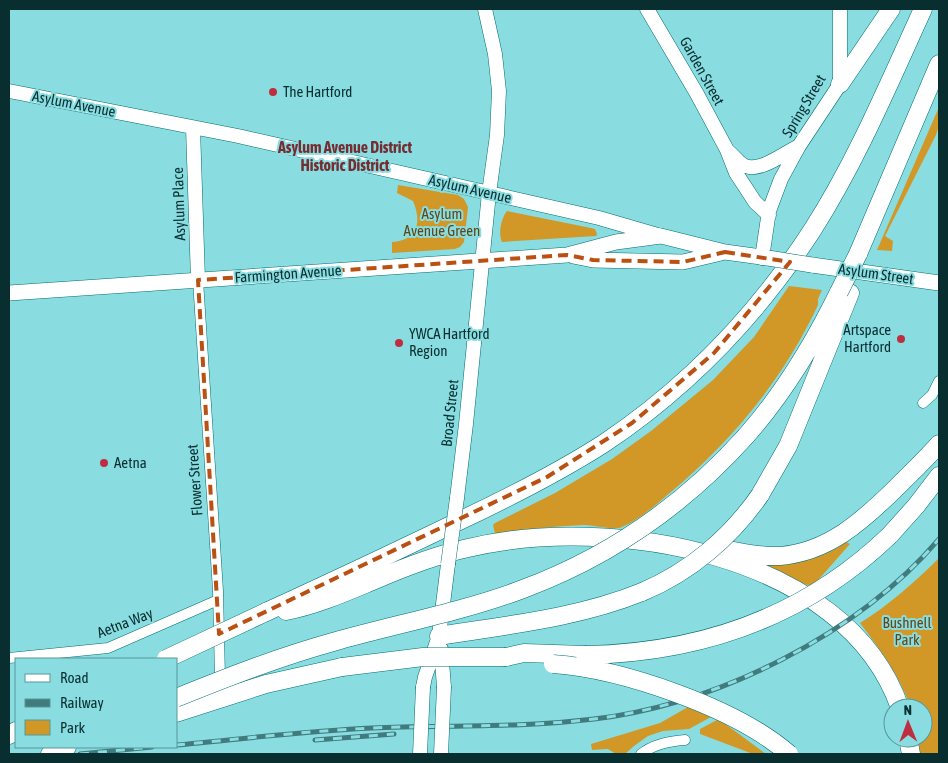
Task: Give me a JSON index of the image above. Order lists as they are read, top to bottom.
{
  "streets": {
    "main road": [
      "Garden Street",
      "Asylum Avenue",
      "Spring Street",
      "Asylum Place",
      "Farmington Avenue",
      "Asylum Street",
      "Broad Street"
    ],
    "street": ["Flower Street", "Aetna Way"]
  },
  "crossings": [
    ["Garden Street", "Spring Street"],
    ["Asylum Avenue", "Asylum Place"],
    ["Asylum Avenue", "Farmington Avenue"],
    ["Asylum Avenue", "Asylum Street"],
    ["Asylum Avenue", "Broad Street"],
    ["Asylum Place", "Farmington Avenue"],
    ["Asylum Place", "Flower Street"],
    ["Farmington Avenue", "Broad Street"],
    ["Farmington Avenue", "Flower Street"],
    ["Flower Street", "Aetna Way"]
  ],
  "districts": ["Asylum Avenue District Historic District"],
  "parks": ["Asylum Avenue Green", "Bushnell Park"],
  "places": [
    "The Hartford",
    "Artspace Hartford",
    "YWCA Hartford Region",
    "Aetna"
  ],
  "legend": ["Road", "Railway", "Park"],
  "north": "top"
}
